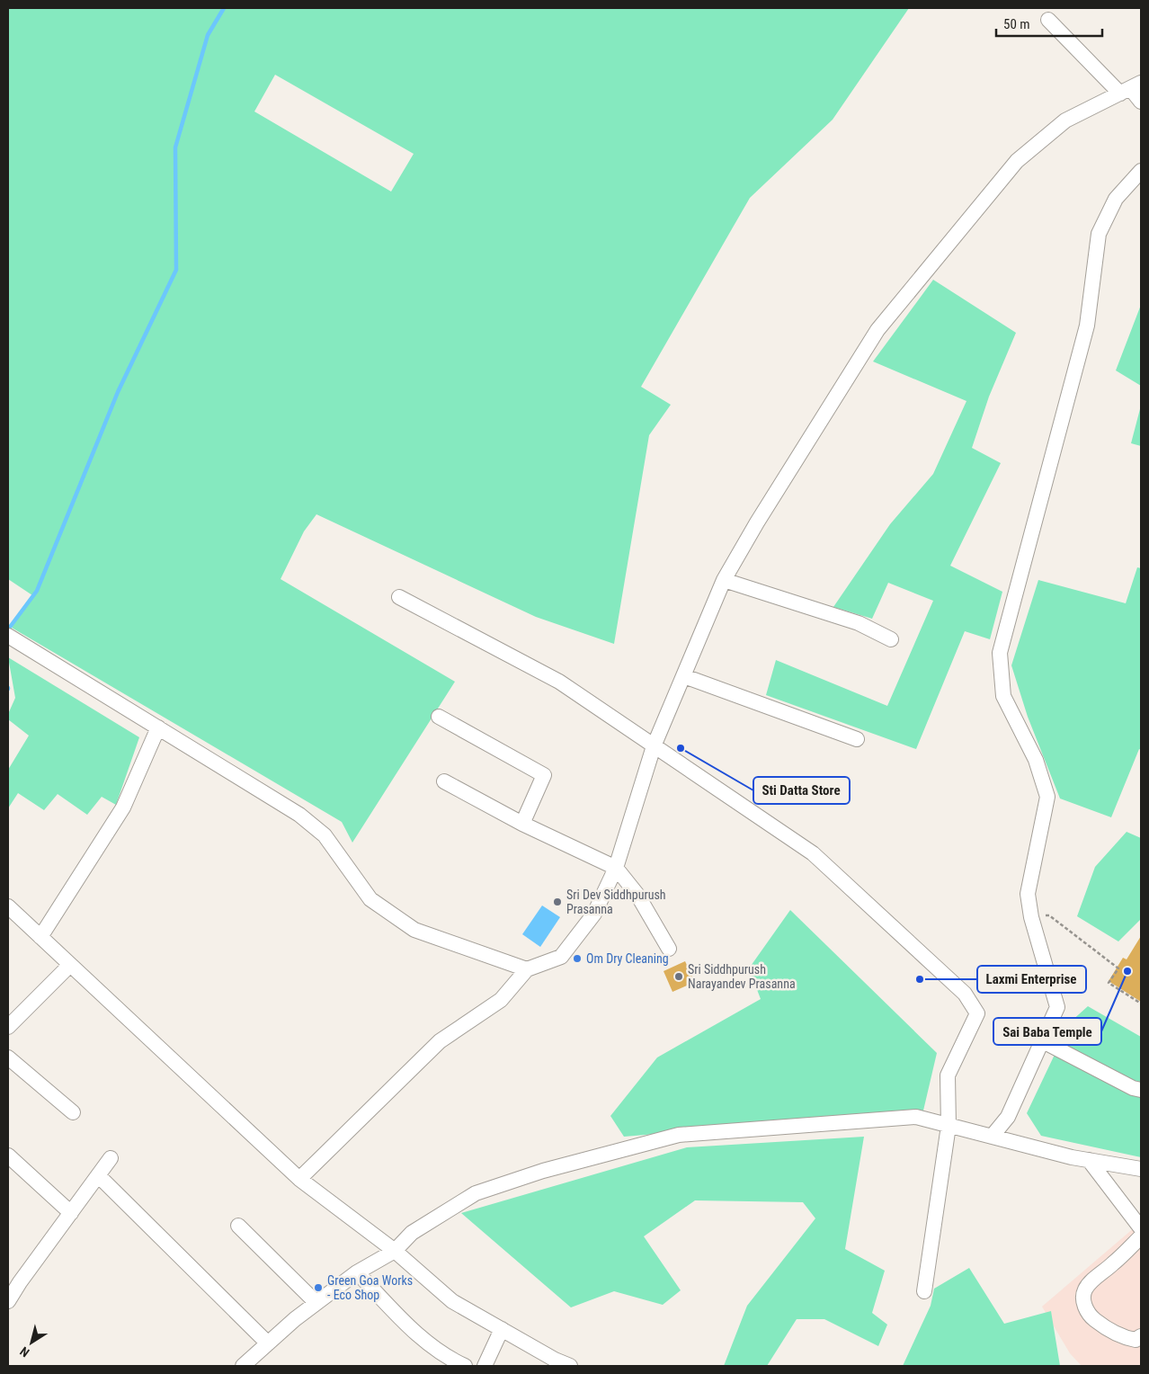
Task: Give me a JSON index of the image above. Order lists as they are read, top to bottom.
{
  "places": [
    "Sti Datta Store",
    "Sri Dev Siddhpurush Prasanna",
    "Om Dry Cleaning",
    "Sai Baba Temple",
    "Sri Siddhpurush Narayandev Prasanna",
    "Laxmi Enterprise",
    "Green Goa Works - Eco Shop"
  ],
  "scale_bar": "50 m",
  "north": "bottom left"
}
